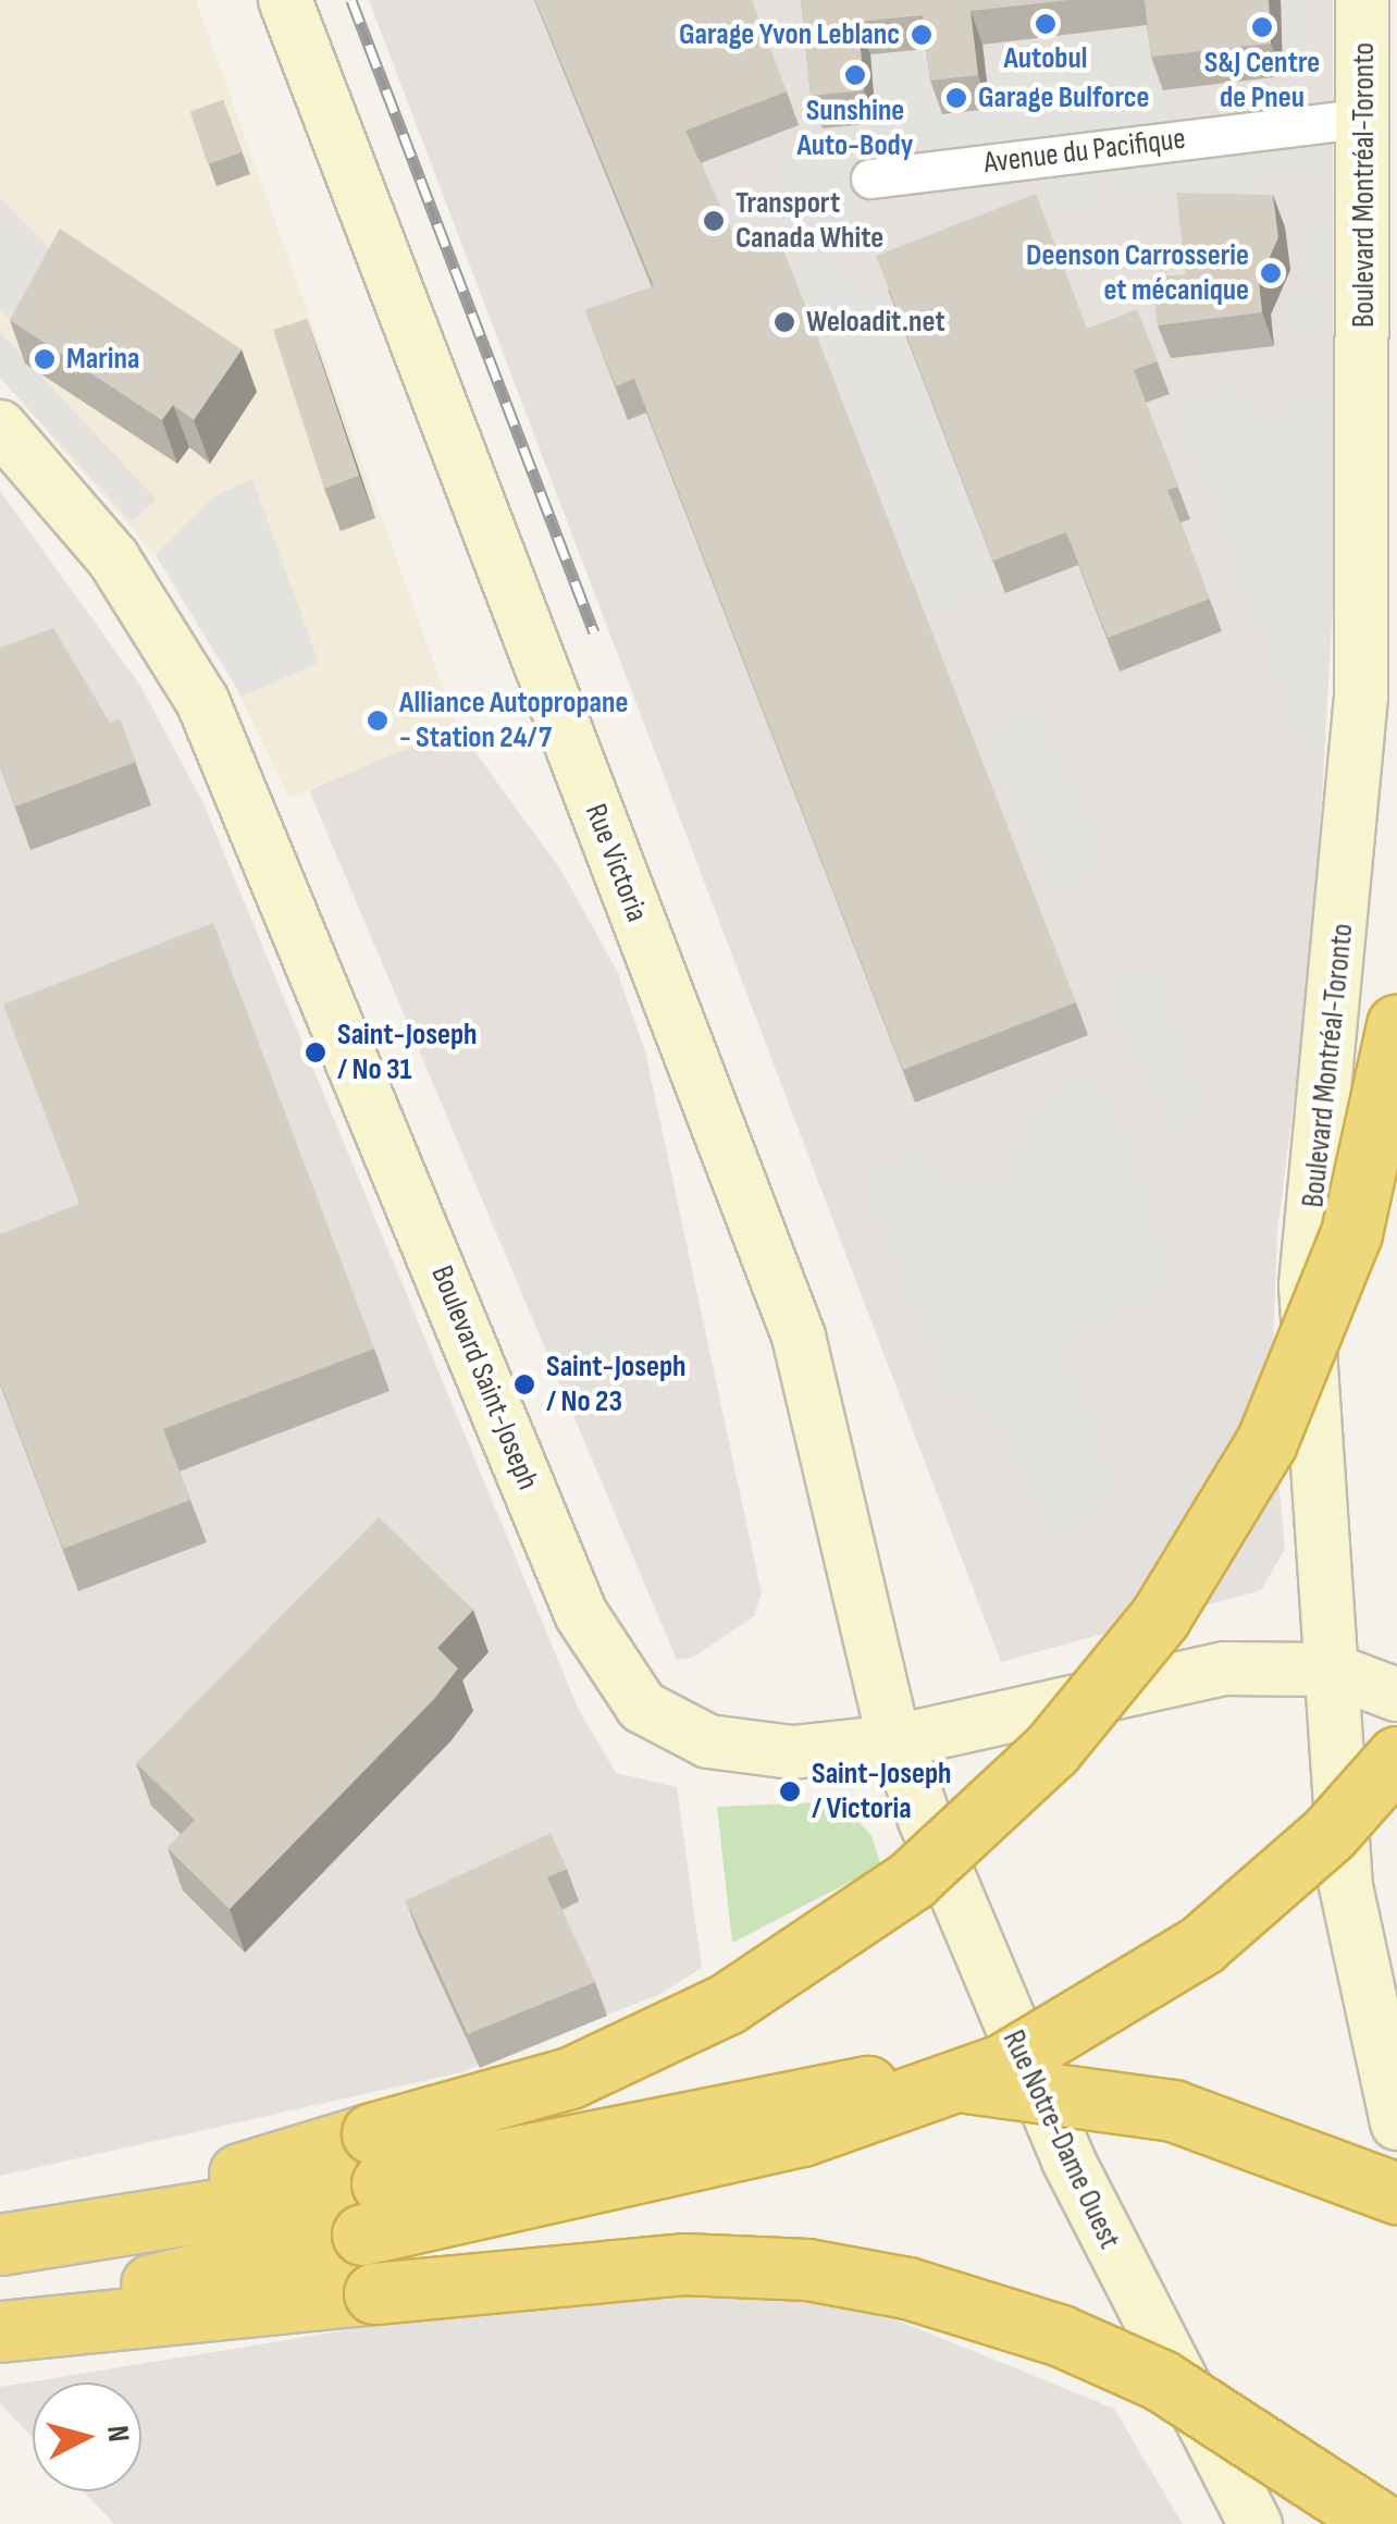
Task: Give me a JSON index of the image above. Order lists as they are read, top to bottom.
{
  "streets": {
    "main road": [
      "Boulevard Montréal-Toronto",
      "Rue Victoria",
      "Boulevard Saint-Joseph",
      "Rue Notre-Dame Ouest"
    ],
    "street": ["Avenue du Pacifique"]
  },
  "crossings": [
    ["Avenue du Pacifique", "Boulevard Montréal-Toronto"],
    ["Boulevard Montréal-Toronto", "Boulevard Saint-Joseph"],
    ["Rue Victoria", "Boulevard Saint-Joseph"],
    ["Rue Victoria", "Rue Notre-Dame Ouest"],
    ["Boulevard Saint-Joseph", "Rue Notre-Dame Ouest"]
  ],
  "places": [
    "Autobul",
    "S&J Centre de Pneu",
    "Garage Yvon Leblanc",
    "Sunshine Auto-Body",
    "Garage Bulforce",
    "Transport Canada White",
    "Deenson Carrosserie et mécanique",
    "Weloadit.net",
    "Marina",
    "Alliance Autopropane - Station 24/7",
    "Saint-Joseph / No 31",
    "Saint-Joseph / No 23",
    "Saint-Joseph / Victoria"
  ],
  "north": "right"
}
